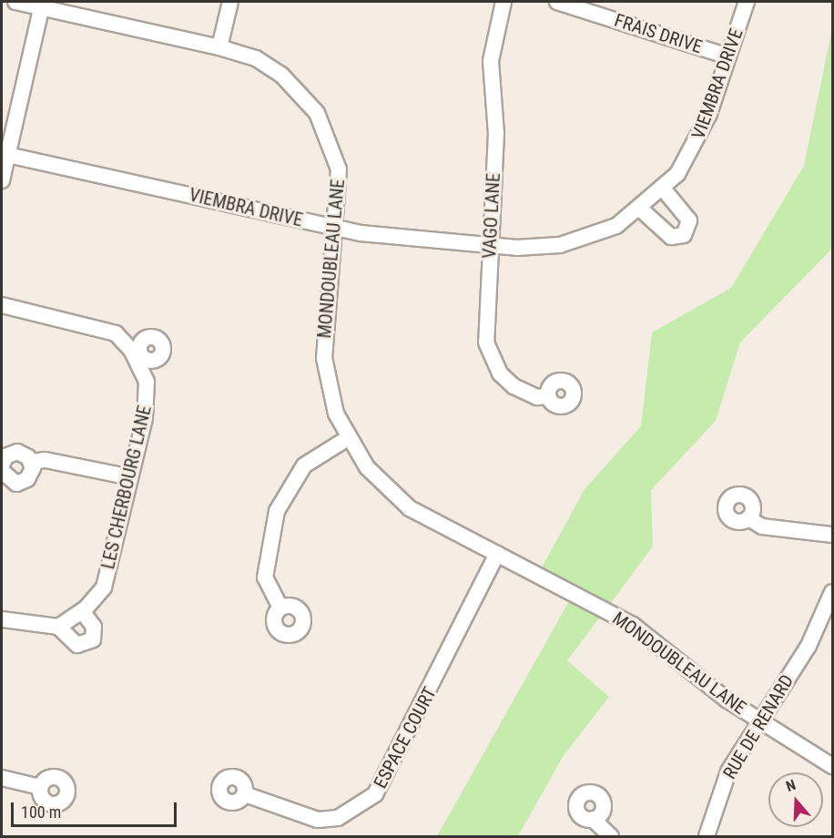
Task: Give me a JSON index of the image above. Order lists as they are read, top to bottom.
{
  "streets": {
    "street": [
      "FRAIS DRIVE",
      "VIEMBRA DRIVE",
      "VAGO LANE",
      "MONDOUBLEAU LANE",
      "LES CHERBOURG LANE",
      "RUE DE RENARD",
      "ESPACE COURT"
    ]
  },
  "crossings": [
    ["FRAIS DRIVE", "VIEMBRA DRIVE"],
    ["VIEMBRA DRIVE", "VAGO LANE"],
    ["VIEMBRA DRIVE", "MONDOUBLEAU LANE"],
    ["MONDOUBLEAU LANE", "RUE DE RENARD"],
    ["MONDOUBLEAU LANE", "ESPACE COURT"]
  ],
  "scale_bar": "100 m",
  "north": "top"
}
